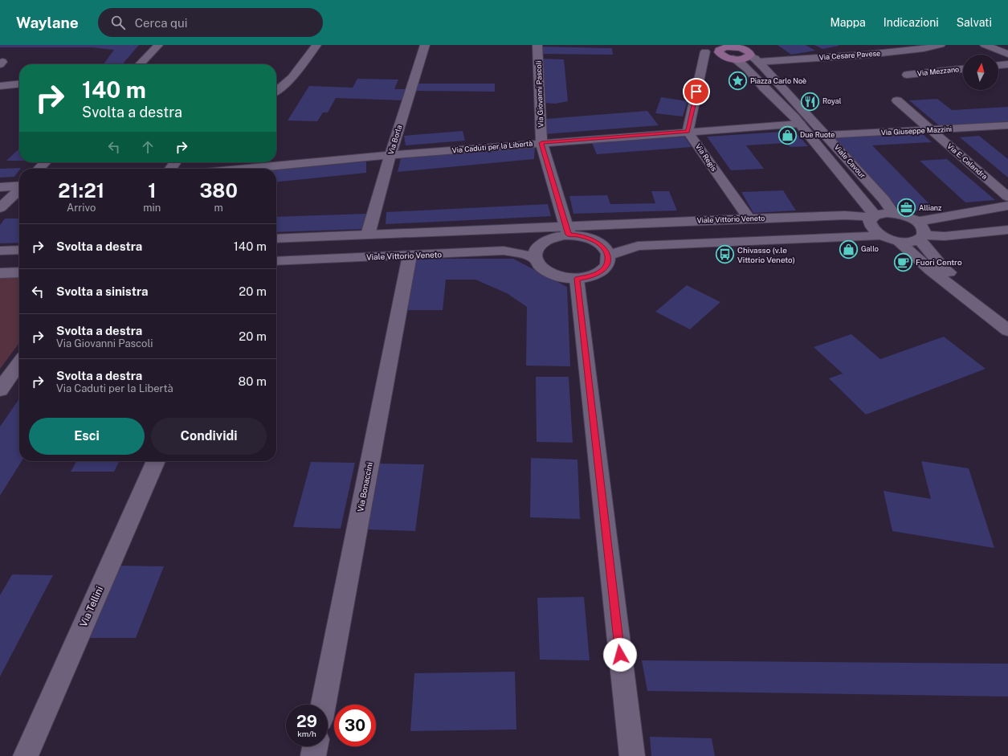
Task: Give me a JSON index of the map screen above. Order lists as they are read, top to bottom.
{
  "streets": {
    "street": [
      "Via Cesare Pavese",
      "Via Mezzano",
      "Via Giovanni Pascoli",
      "Via Giuseppe Mazzini",
      "Via Borla",
      "Via Caduti per la Libertà",
      "Via Regis",
      "Viale Cavour",
      "Via E. Calandra",
      "Viale Vittorio Veneto",
      "Via Bonaccini",
      "Via Tellini"
    ]
  },
  "crossings": [
    ["Via Cesare Pavese", "Viale Cavour"],
    ["Via Giovanni Pascoli", "Via Caduti per la Libertà"],
    ["Via Giovanni Pascoli", "Viale Vittorio Veneto"],
    ["Via Giuseppe Mazzini", "Viale Cavour"],
    ["Via Giuseppe Mazzini", "Via E. Calandra"],
    ["Via Borla", "Via Caduti per la Libertà"],
    ["Via Caduti per la Libertà", "Via Regis"],
    ["Via Caduti per la Libertà", "Viale Cavour"],
    ["Via Regis", "Viale Vittorio Veneto"],
    ["Viale Cavour", "Viale Vittorio Veneto"],
    ["Viale Vittorio Veneto", "Via Bonaccini"]
  ],
  "places": {
    "place": ["Piazza Carlo Noè"],
    "restaurant": ["Royal"],
    "shop": ["Due Ruote", "Gallo"],
    "office": ["Allianz"],
    "bus stop": ["Chivasso (v.le Vittorio Veneto)"],
    "cafe": ["Fuori Centro"]
  },
  "north": "top",
  "page": {
    "header": "Waylane",
    "search": "Cerca qui",
    "nav": ["Mappa", "Indicazioni", "Salvati"],
    "turn": ["140 m", "Svolta a destra"],
    "eta": [
      "21:21",
      "Arrivo",
      "1",
      "min",
      "380",
      "m"
    ],
    "list": [
      {
        "name": "Svolta a destra",
        "value": "140 m"
      },
      {
        "name": "Svolta a sinistra",
        "value": "20 m"
      },
      {
        "name": "Svolta a destra",
        "note": "Via Giovanni Pascoli",
        "value": "20 m"
      },
      {
        "name": "Svolta a destra",
        "note": "Via Caduti per la Libertà",
        "value": "80 m"
      }
    ],
    "buttons": ["Esci", "Condividi"],
    "speed": "29 km/h",
    "limit": "30"
  }
}
